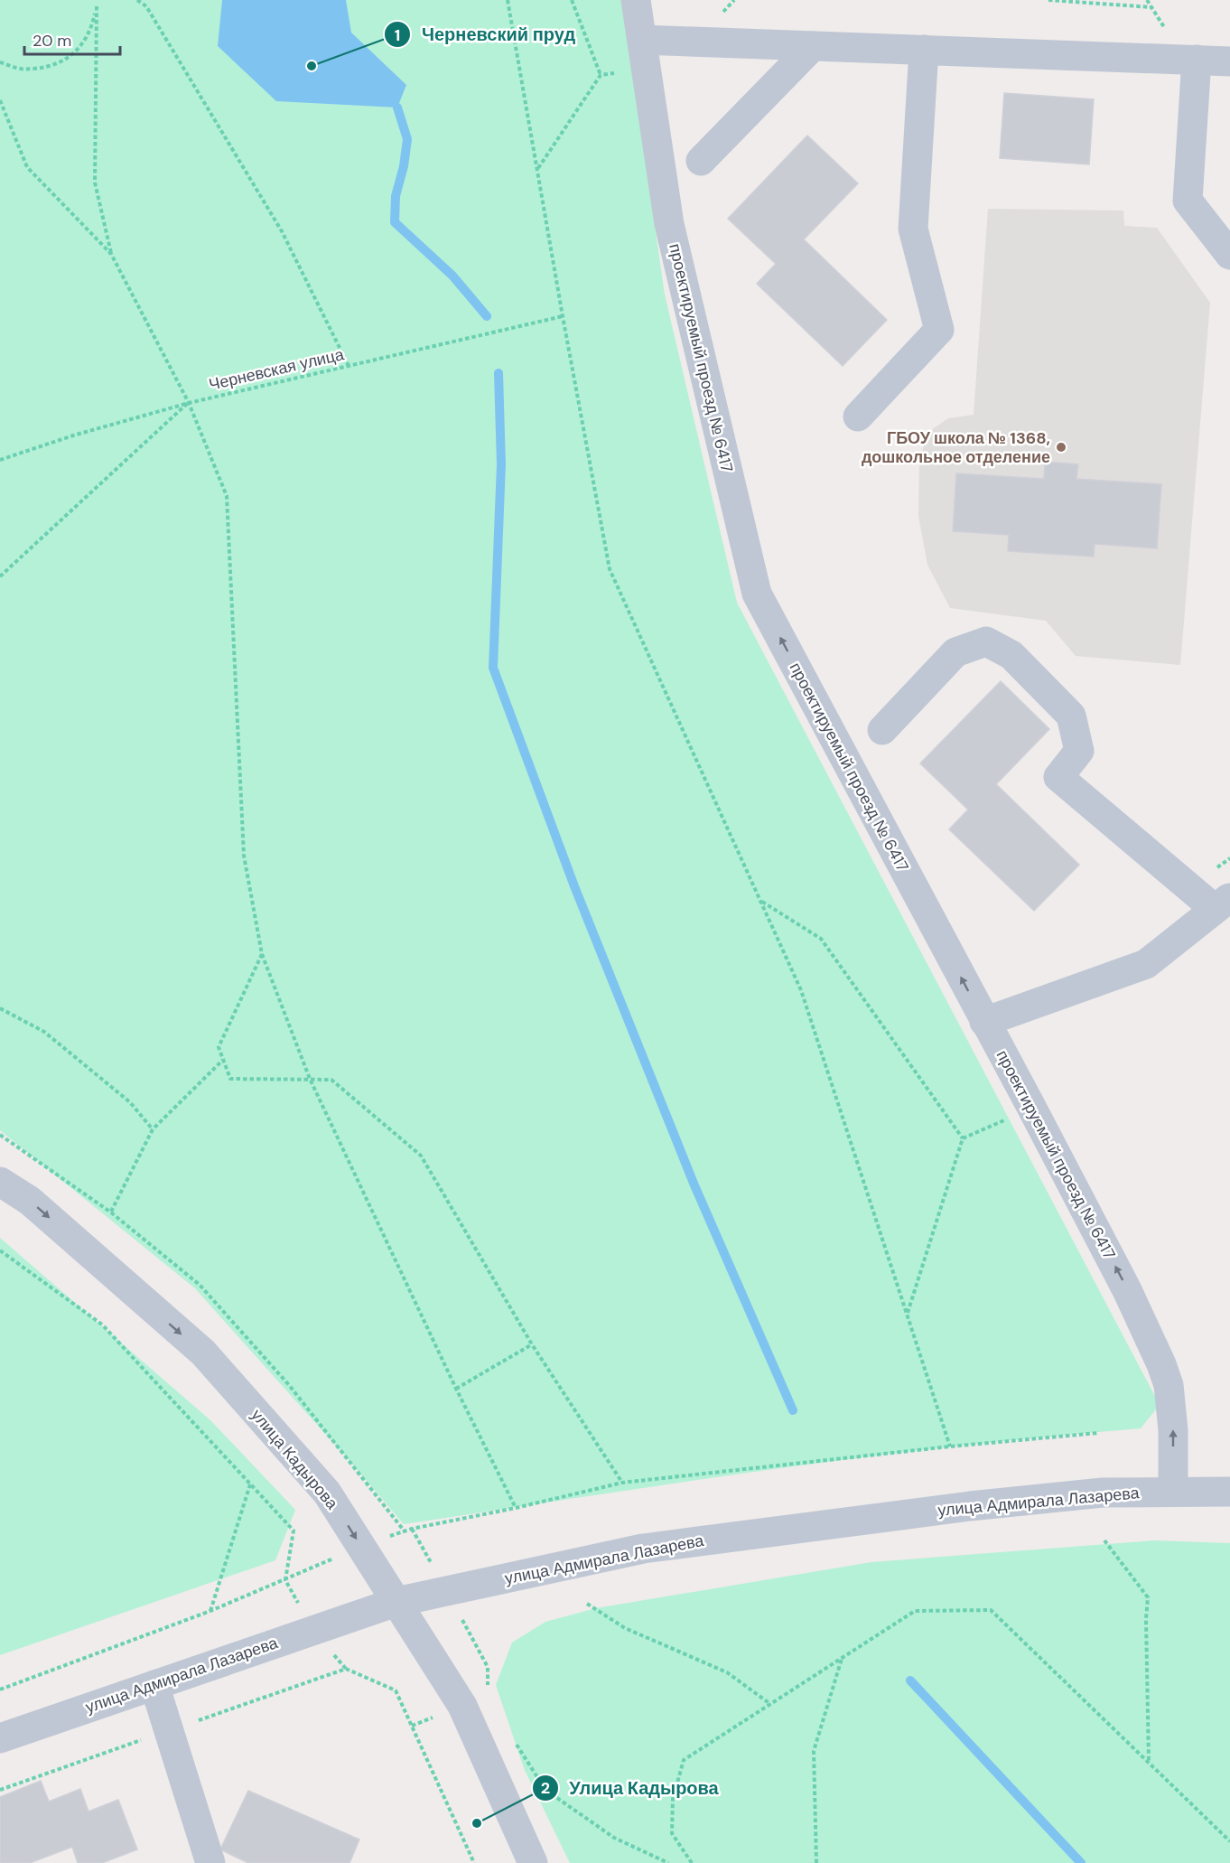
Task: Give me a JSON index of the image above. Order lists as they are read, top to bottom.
{
  "streets": {
    "street": ["проектируемый проезд № 6417", "улица Кадырова", "улица Адмирала Лазарева"],
    "path": ["Черневская улица"]
  },
  "crossings": [
    ["проектируемый проезд № 6417", "улица Адмирала Лазарева"],
    ["улица Кадырова", "улица Адмирала Лазарева"]
  ],
  "one_way": ["проектируемый проезд № 6417", "улица Кадырова"],
  "places": ["Черневский пруд", "ГБОУ школа № 1368, дошкольное отделение", "Улица Кадырова"],
  "scale_bar": "20 m"
}
